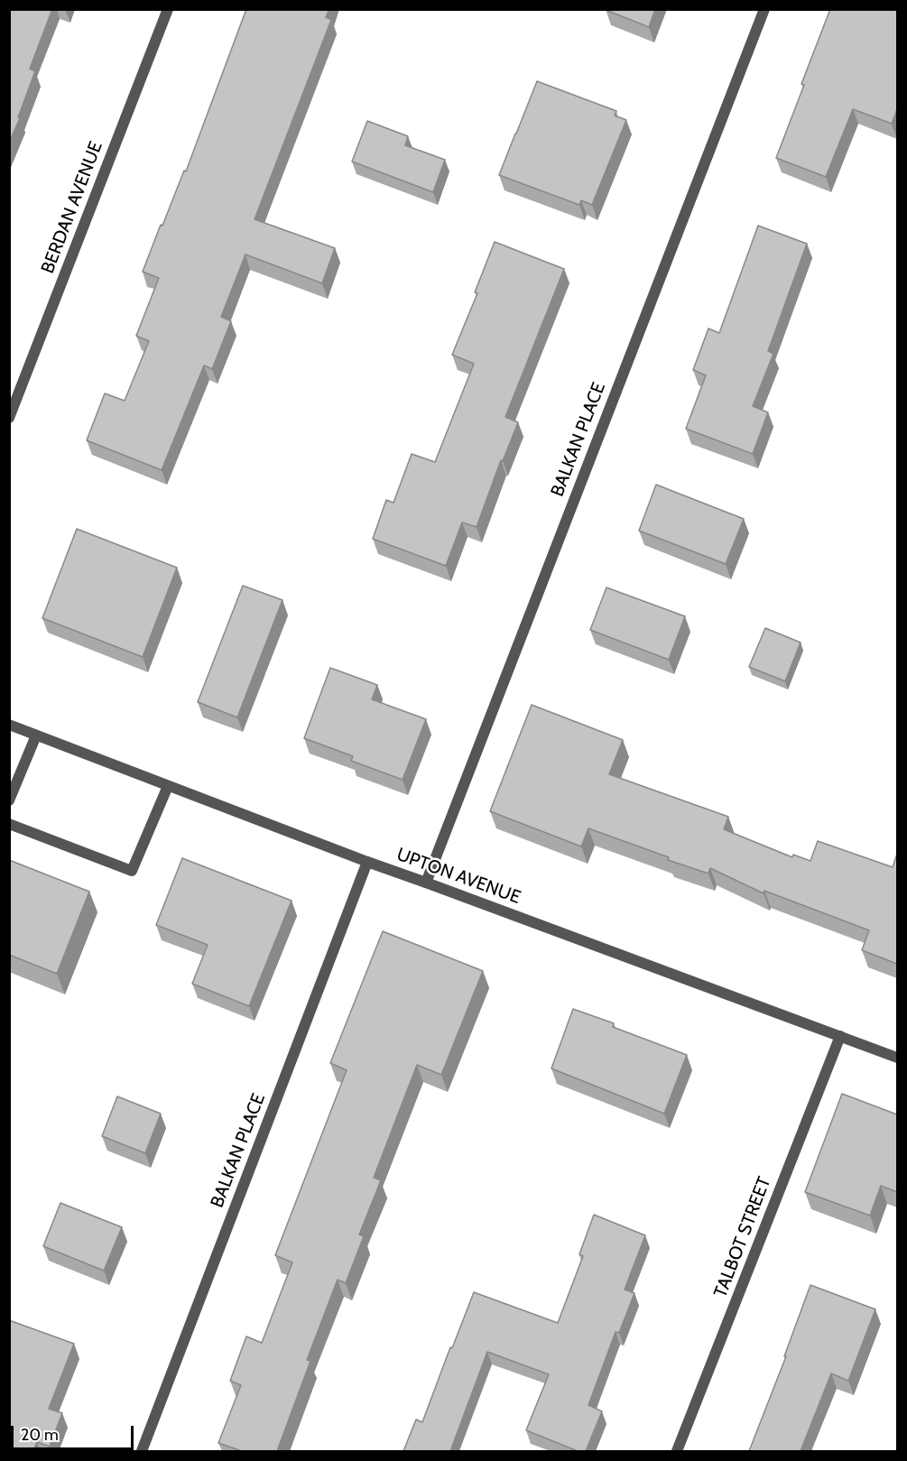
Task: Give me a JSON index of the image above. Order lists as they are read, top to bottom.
{
  "streets": {
    "street": [
      "BERDAN AVENUE",
      "BALKAN PLACE",
      "UPTON AVENUE",
      "TALBOT STREET"
    ]
  },
  "crossings": [
    ["BALKAN PLACE", "UPTON AVENUE"],
    ["UPTON AVENUE", "TALBOT STREET"]
  ],
  "scale_bar": "20 m"
}
